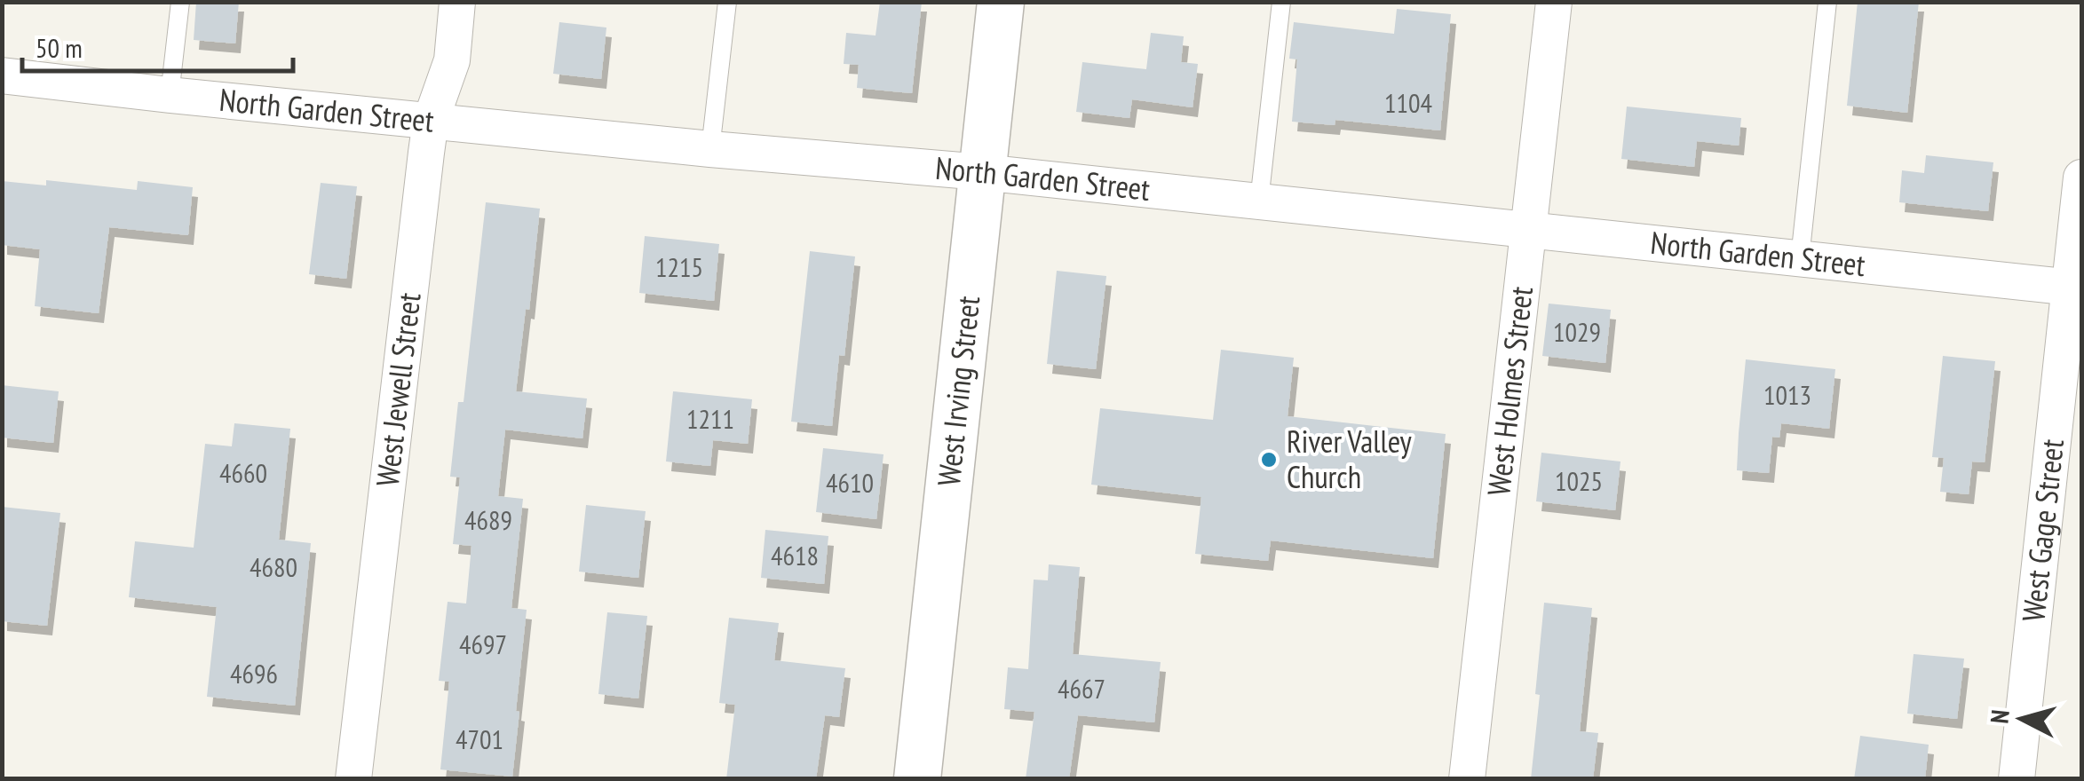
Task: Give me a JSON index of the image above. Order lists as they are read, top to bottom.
{
  "streets": {
    "street": [
      "North Garden Street",
      "West Jewell Street",
      "West Irving Street",
      "West Holmes Street",
      "West Gage Street"
    ]
  },
  "crossings": [
    ["North Garden Street", "West Jewell Street"],
    ["North Garden Street", "West Irving Street"],
    ["North Garden Street", "West Holmes Street"],
    ["North Garden Street", "West Gage Street"]
  ],
  "places": ["River Valley Church"],
  "house_numbers": [
    "1104",
    "1215",
    "1029",
    "1013",
    "1211",
    "4660",
    "1025",
    "4610",
    "4689",
    "4618",
    "4680",
    "4697",
    "4696",
    "4667",
    "4701"
  ],
  "scale_bar": "50 m",
  "north": "left"
}
